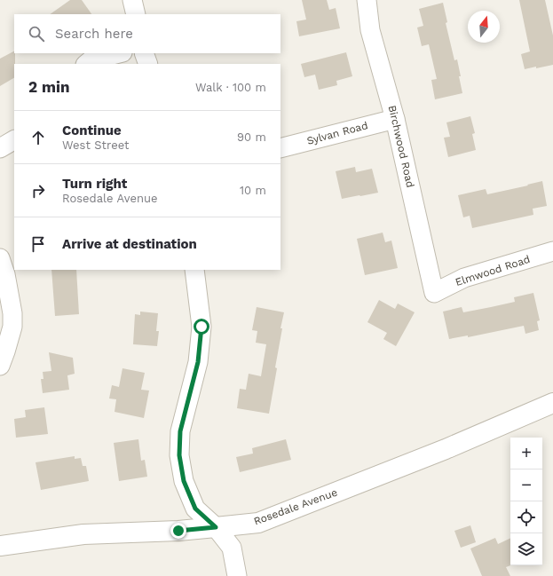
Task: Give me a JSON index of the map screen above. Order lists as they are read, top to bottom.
{
  "streets": {
    "street": [
      "Sylvan Road",
      "Birchwood Road",
      "Elmwood Road",
      "Rosedale Avenue"
    ]
  },
  "crossings": [
    ["Sylvan Road", "Birchwood Road"],
    ["Birchwood Road", "Elmwood Road"]
  ],
  "north": "top",
  "page": {
    "search": "Search here",
    "heading": ["2 min", "Walk · 100 m"],
    "list": [
      ["Continue", "West Street", "90 m"],
      ["Turn right", "Rosedale Avenue", "10 m"],
      "Arrive at destination"
    ],
    "map_buttons": ["+", "−"]
  }
}
